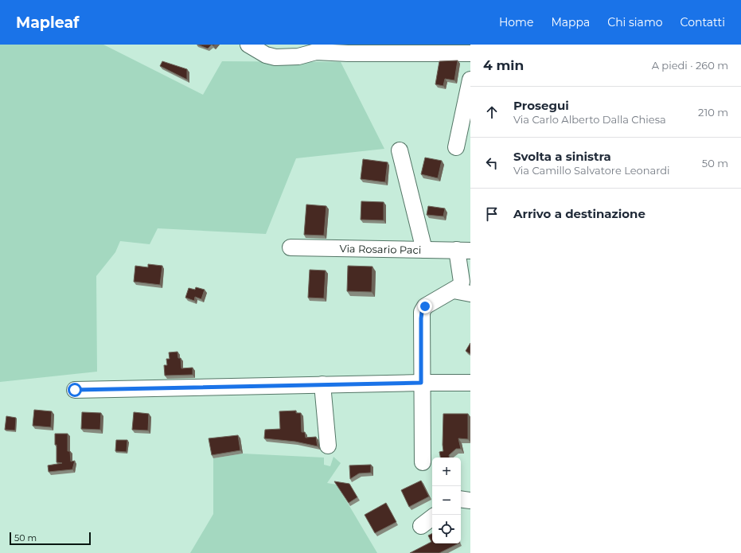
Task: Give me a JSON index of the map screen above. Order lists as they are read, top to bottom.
{
  "streets": {
    "street": ["Via Rosario Paci"]
  },
  "scale_bar": "50 m",
  "page": {
    "header": "Mapleaf",
    "nav": [
      "Home",
      "Mappa",
      "Chi siamo",
      "Contatti"
    ],
    "heading": ["4 min", "A piedi · 260 m"],
    "list": [
      ["Prosegui", "Via Carlo Alberto Dalla Chiesa", "210 m"],
      ["Svolta a sinistra", "Via Camillo Salvatore Leonardi", "50 m"],
      "Arrivo a destinazione"
    ],
    "map_buttons": ["+", "−"],
    "scale": "50 m"
  }
}
